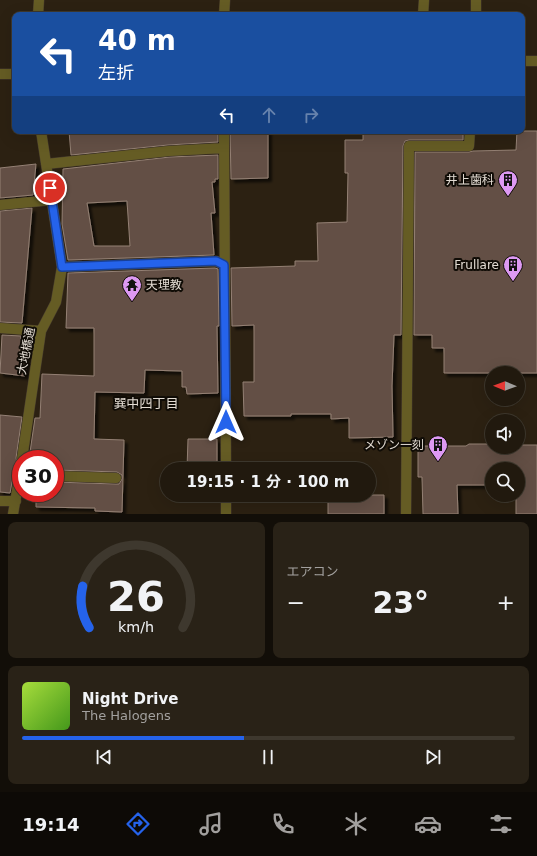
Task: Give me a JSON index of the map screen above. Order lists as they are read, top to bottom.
{
  "streets": {
    "street": ["大地橋通"]
  },
  "districts": ["巽中四丁目"],
  "places": {
    "building": ["井上歯科", "Frullare", "メゾン一刻"],
    "temple": ["天理教"]
  },
  "north": "left",
  "page": {
    "turn": ["40 m", "左折"],
    "limit": "30",
    "trip": "19:15 · 1 分 · 100 m",
    "tile": "エアコン",
    "heat": ["−", "23°", "+"],
    "song": ["Night Drive", "The Halogens"],
    "tabs": "19:14",
    "gauge": ["26", "km/h"]
  }
}
